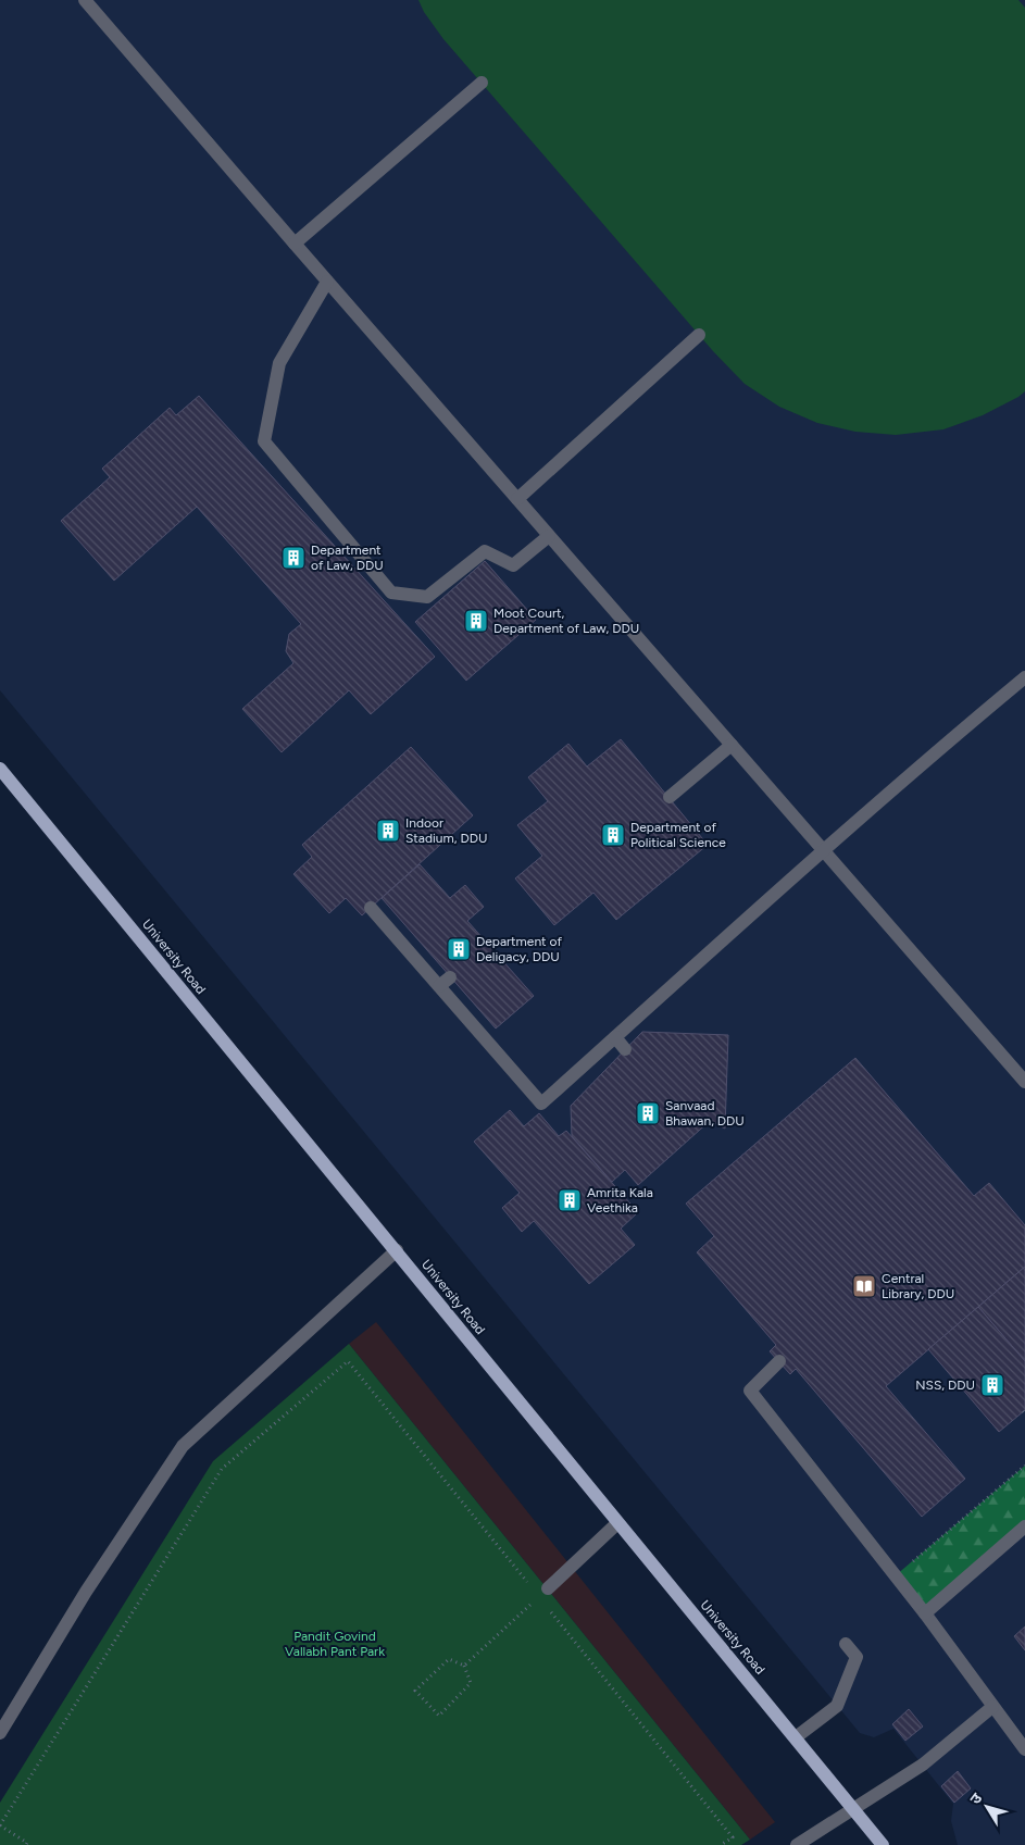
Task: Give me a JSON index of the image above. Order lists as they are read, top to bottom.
{
  "streets": {
    "main road": ["University Road"]
  },
  "parks": ["Pandit Govind Vallabh Pant Park"],
  "places": {
    "building": [
      "Department of Law, DDU",
      "Moot Court, Department of Law, DDU",
      "Indoor Stadium, DDU",
      "Department of Political Science",
      "Department of Deligacy, DDU",
      "Sanvaad Bhawan, DDU",
      "Amrita Kala Veethika",
      "NSS, DDU"
    ],
    "library": ["Central Library, DDU"]
  },
  "north": "top left"
}
